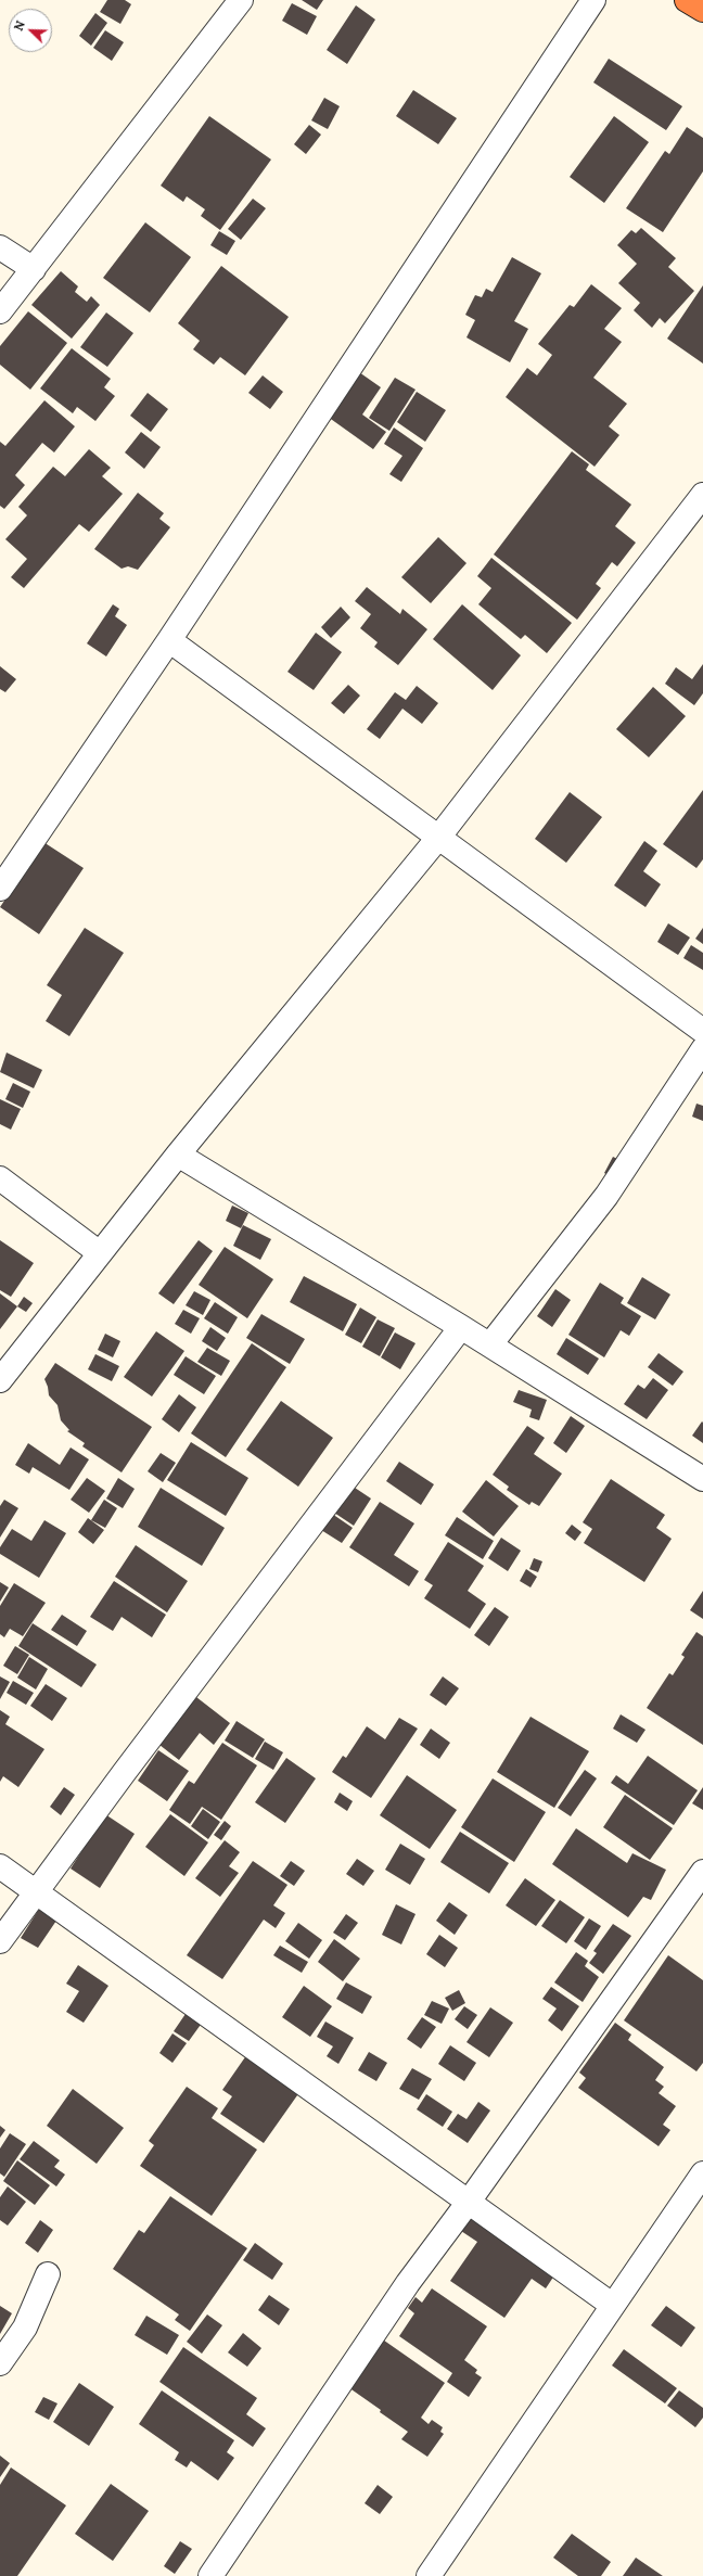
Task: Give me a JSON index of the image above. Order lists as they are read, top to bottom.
{
  "north": "top left"
}
